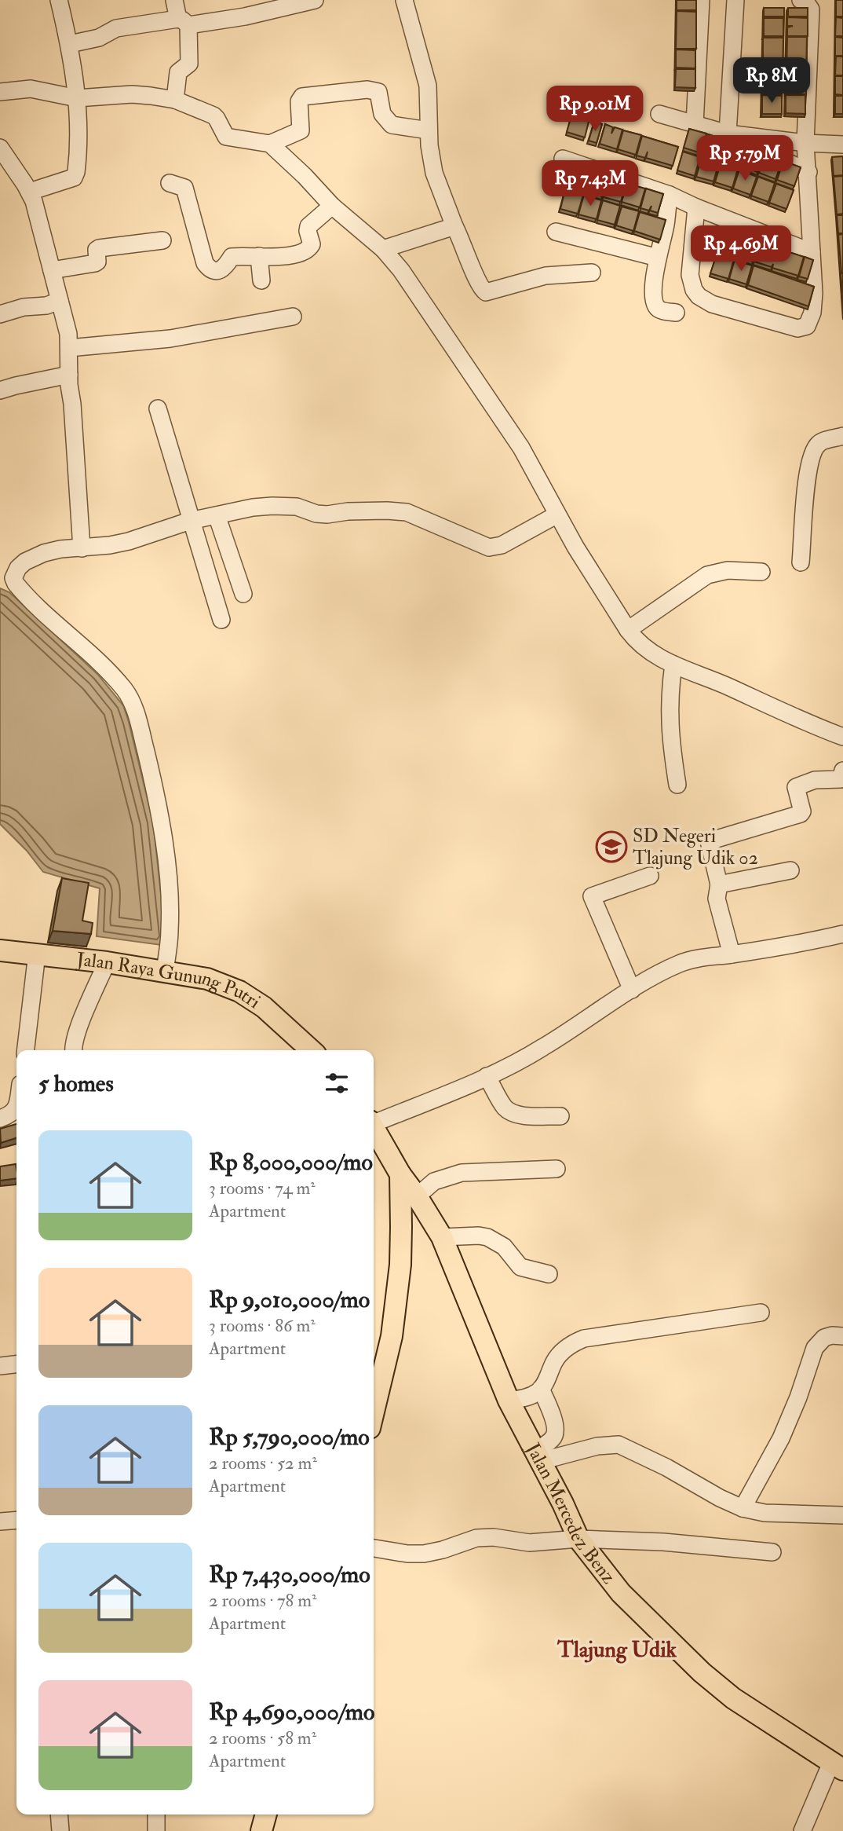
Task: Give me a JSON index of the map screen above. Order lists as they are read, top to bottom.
{
  "streets": {
    "main road": ["Jalan Raya Gunung Putri", "Jalan Mercedez Benz"]
  },
  "districts": ["Tlajung Udik"],
  "places": {
    "school or university": ["SD Negeri Tlajung Udik 02"]
  },
  "page": {
    "price": [
      "Rp 8M",
      "Rp 9.01M",
      "Rp 5.79M",
      "Rp 7.43M",
      "Rp 4.69M"
    ],
    "heading": "5 homes",
    "list": [
      {
        "name": "Rp 8,000,000/mo",
        "note": "3 rooms · 74 m² · Apartment"
      },
      {
        "name": "Rp 9,010,000/mo",
        "note": "3 rooms · 86 m² · Apartment"
      },
      {
        "name": "Rp 5,790,000/mo",
        "note": "2 rooms · 52 m² · Apartment"
      },
      {
        "name": "Rp 7,430,000/mo",
        "note": "2 rooms · 78 m² · Apartment"
      },
      {
        "name": "Rp 4,690,000/mo",
        "note": "2 rooms · 58 m² · Apartment"
      }
    ]
  }
}
